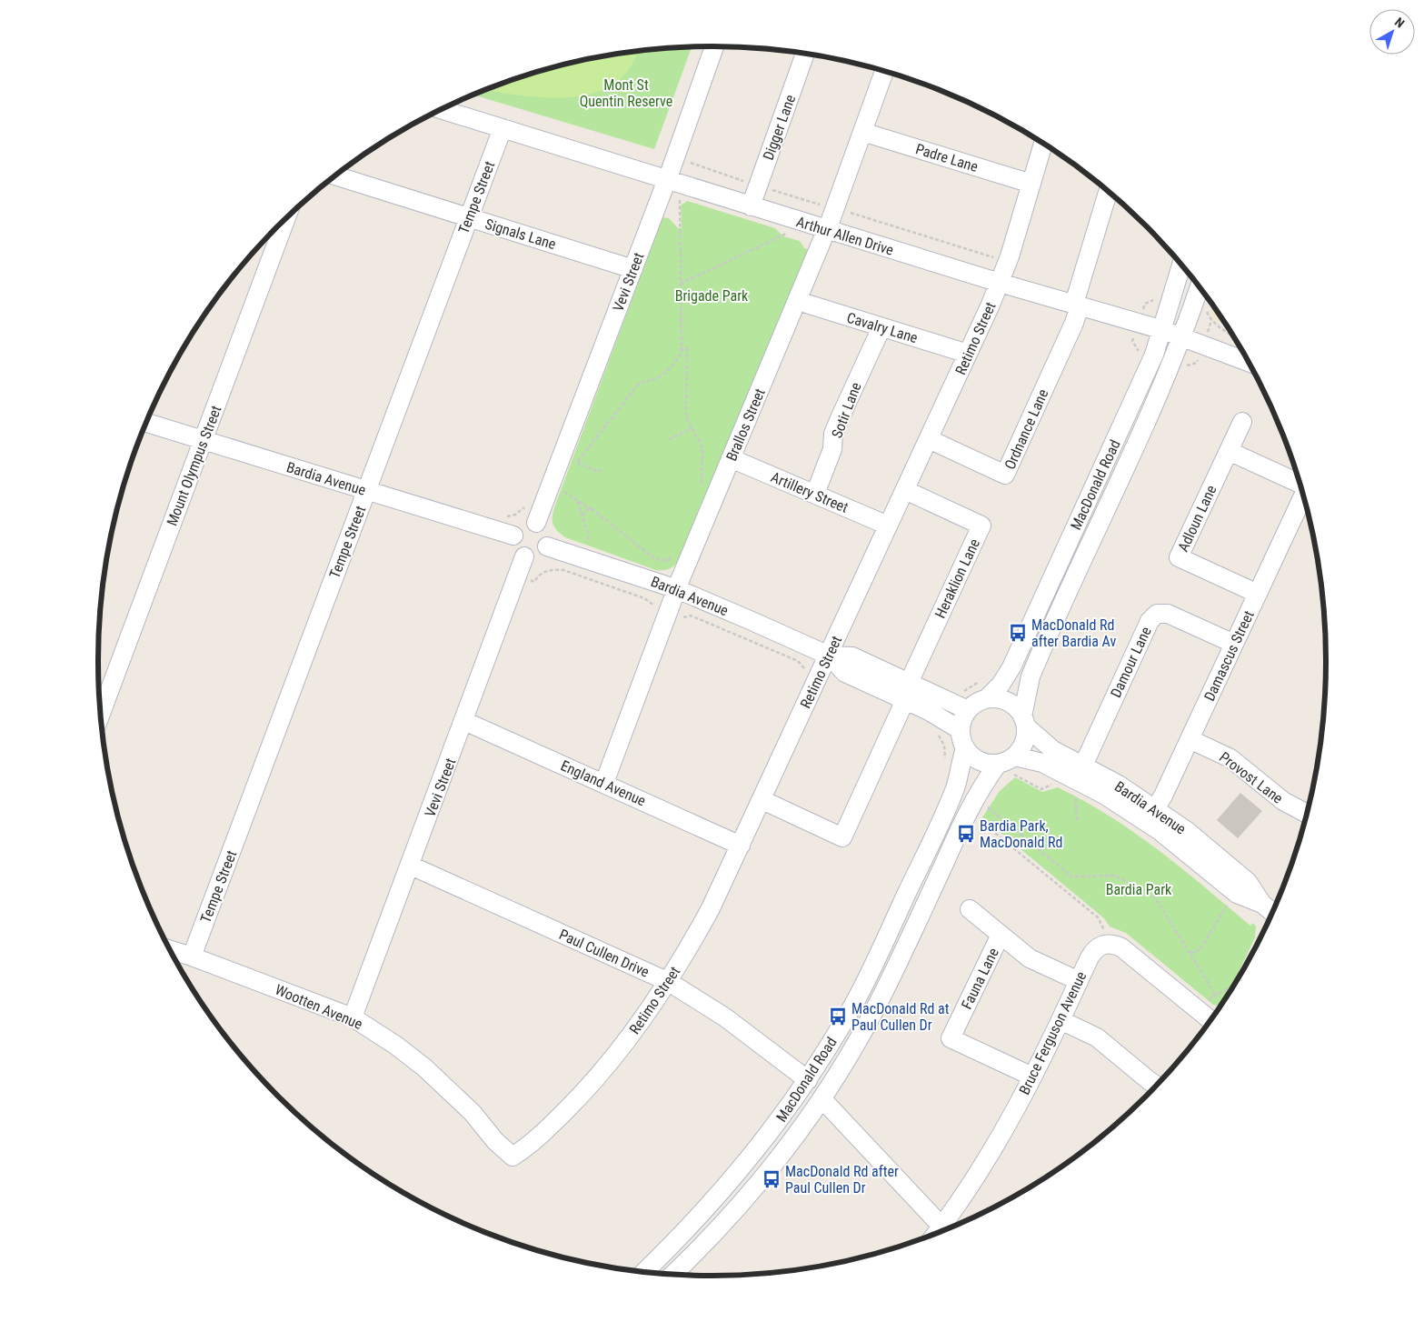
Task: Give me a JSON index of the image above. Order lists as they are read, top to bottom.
{
  "streets": {
    "street": [
      "Digger Lane",
      "Padre Lane",
      "Tempe Street",
      "Signals Lane",
      "Arthur Allen Drive",
      "Vevi Street",
      "Cavalry Lane",
      "Retimo Street",
      "Sotir Lane",
      "Brallos Street",
      "Ordnance Lane",
      "Mount Olympus Street",
      "Bardia Avenue",
      "MacDonald Road",
      "Artillery Street",
      "Adloun Lane",
      "Heraklion Lane",
      "Damascus Street",
      "Damour Lane",
      "Provost Lane",
      "England Avenue",
      "Paul Cullen Drive",
      "Fauna Lane",
      "Wootten Avenue",
      "Bruce Ferguson Avenue"
    ]
  },
  "crossings": [
    ["Digger Lane", "Arthur Allen Drive"],
    ["Padre Lane", "Retimo Street"],
    ["Padre Lane", "Brallos Street"],
    ["Tempe Street", "Signals Lane"],
    ["Tempe Street", "Arthur Allen Drive"],
    ["Tempe Street", "Bardia Avenue"],
    ["Tempe Street", "Wootten Avenue"],
    ["Signals Lane", "Vevi Street"],
    ["Arthur Allen Drive", "Vevi Street"],
    ["Arthur Allen Drive", "Retimo Street"],
    ["Arthur Allen Drive", "Brallos Street"],
    ["Arthur Allen Drive", "Ordnance Lane"],
    ["Arthur Allen Drive", "MacDonald Road"],
    ["Vevi Street", "Bardia Avenue"],
    ["Vevi Street", "England Avenue"],
    ["Vevi Street", "Paul Cullen Drive"],
    ["Vevi Street", "Wootten Avenue"],
    ["Cavalry Lane", "Retimo Street"],
    ["Cavalry Lane", "Sotir Lane"],
    ["Cavalry Lane", "Brallos Street"],
    ["Retimo Street", "Ordnance Lane"],
    ["Retimo Street", "Bardia Avenue"],
    ["Retimo Street", "Artillery Street"],
    ["Retimo Street", "Heraklion Lane"],
    ["Retimo Street", "England Avenue"],
    ["Retimo Street", "Paul Cullen Drive"],
    ["Retimo Street", "Wootten Avenue"],
    ["Sotir Lane", "Artillery Street"],
    ["Brallos Street", "Bardia Avenue"],
    ["Brallos Street", "Artillery Street"],
    ["Brallos Street", "England Avenue"],
    ["Mount Olympus Street", "Bardia Avenue"],
    ["Bardia Avenue", "MacDonald Road"],
    ["Bardia Avenue", "Heraklion Lane"],
    ["Bardia Avenue", "Damascus Street"],
    ["Bardia Avenue", "Damour Lane"],
    ["MacDonald Road", "Paul Cullen Drive"],
    ["Adloun Lane", "Damascus Street"],
    ["Damascus Street", "Damour Lane"],
    ["Damascus Street", "Provost Lane"],
    ["Fauna Lane", "Bruce Ferguson Avenue"]
  ],
  "parks": ["Mont St Quentin Reserve", "Brigade Park", "Bardia Park"],
  "places": {
    "bus stop": [
      "MacDonald Rd after Bardia Av",
      "Bardia Park, MacDonald Rd",
      "MacDonald Rd at Paul Cullen Dr",
      "MacDonald Rd after Paul Cullen Dr"
    ]
  },
  "north": "top right"
}
